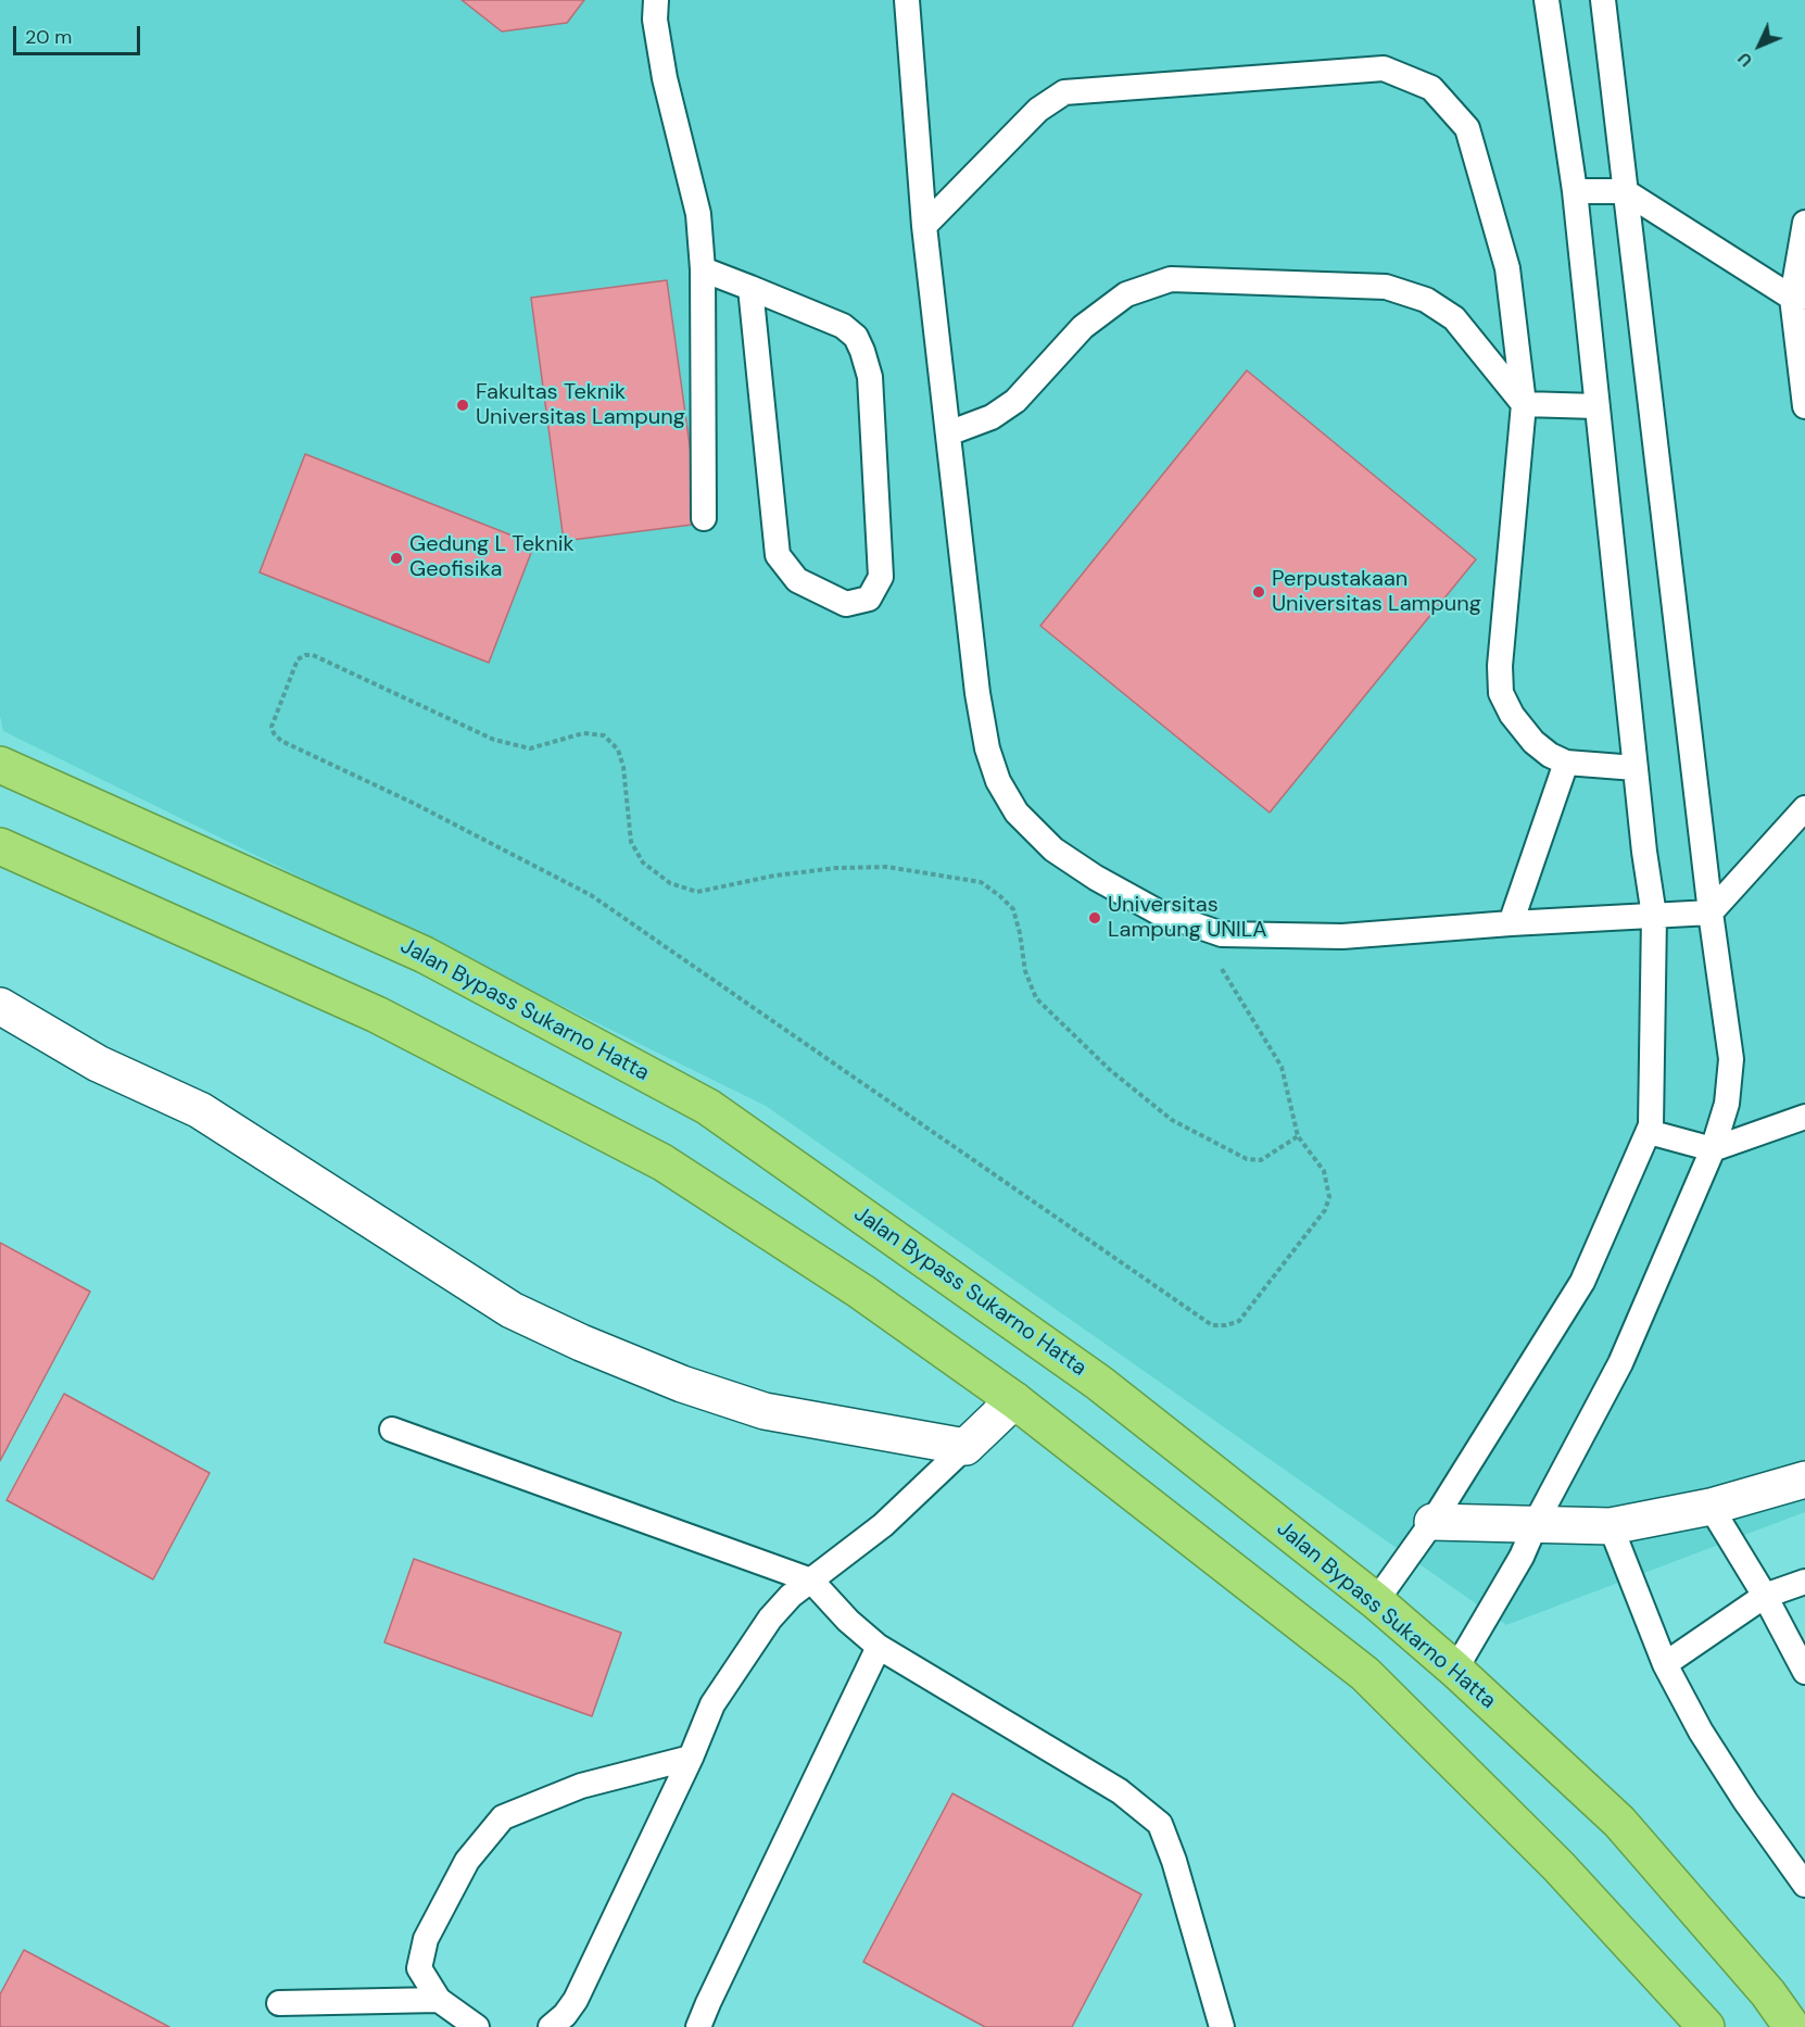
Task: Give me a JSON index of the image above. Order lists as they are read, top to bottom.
{
  "streets": {
    "highway": ["Jalan Bypass Sukarno Hatta"]
  },
  "places": [
    "Fakultas Teknik Universitas Lampung",
    "Gedung L Teknik Geofisika",
    "Perpustakaan Universitas Lampung",
    "Universitas Lampung UNILA"
  ],
  "scale_bar": "20 m",
  "north": "bottom left"
}
